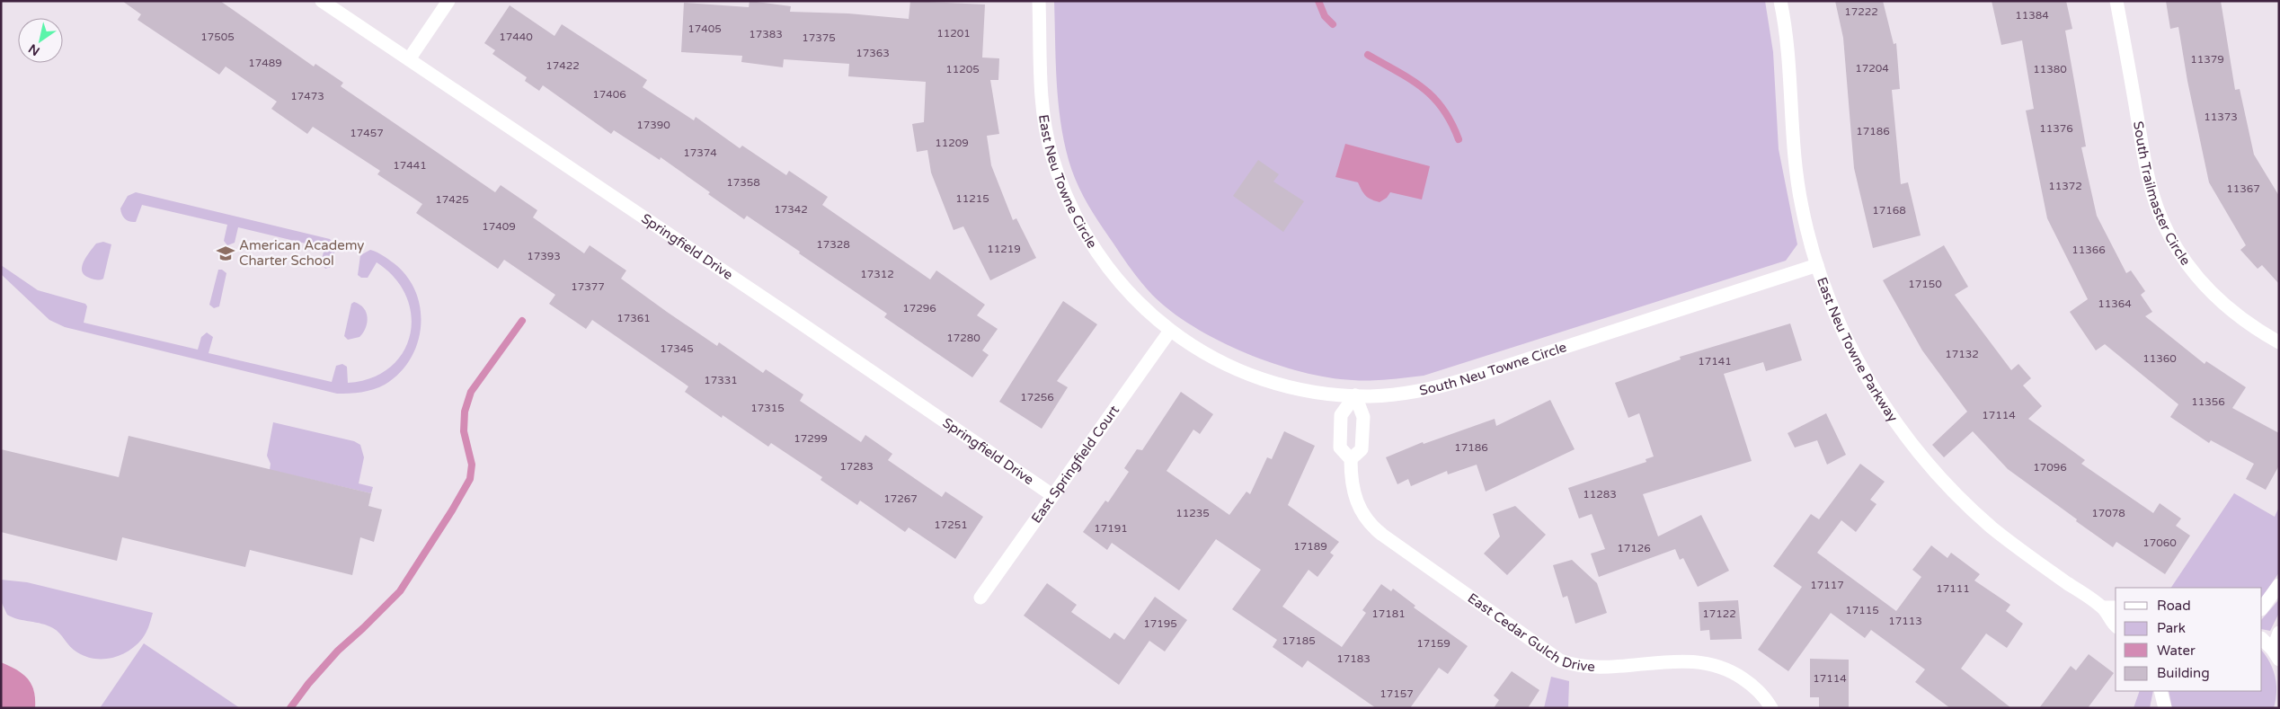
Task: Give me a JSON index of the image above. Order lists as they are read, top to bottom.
{
  "streets": {
    "street": [
      "East Neu Towne Circle",
      "South Trailmaster Circle",
      "Springfield Drive",
      "East Neu Towne Parkway",
      "South Neu Towne Circle",
      "East Springfield Court",
      "East Cedar Gulch Drive"
    ]
  },
  "crossings": [
    ["East Neu Towne Circle", "South Neu Towne Circle"],
    ["East Neu Towne Circle", "East Springfield Court"],
    ["Springfield Drive", "East Springfield Court"],
    ["East Neu Towne Parkway", "South Neu Towne Circle"],
    ["South Neu Towne Circle", "East Springfield Court"],
    ["South Neu Towne Circle", "East Cedar Gulch Drive"]
  ],
  "places": {
    "school or university": ["American Academy Charter School"]
  },
  "house_numbers": [
    "17222",
    "11384",
    "17405",
    "11201",
    "17383",
    "17505",
    "17440",
    "17375",
    "17363",
    "11379",
    "17489",
    "17422",
    "17204",
    "11205",
    "11380",
    "17406",
    "17473",
    "11373",
    "17390",
    "11376",
    "17186",
    "17457",
    "11209",
    "17374",
    "17441",
    "17358",
    "11372",
    "11367",
    "11215",
    "17425",
    "17342",
    "17168",
    "17409",
    "17328",
    "11219",
    "11366",
    "17393",
    "17312",
    "17150",
    "17377",
    "11364",
    "17296",
    "17361",
    "17280",
    "17345",
    "17132",
    "11360",
    "17141",
    "17331",
    "17256",
    "11356",
    "17315",
    "17114",
    "17299",
    "17186",
    "17283",
    "17096",
    "11283",
    "17267",
    "11235",
    "17078",
    "17251",
    "17191",
    "17060",
    "17189",
    "17126",
    "17117",
    "17111",
    "17115",
    "17181",
    "17122",
    "17113",
    "17195",
    "17185",
    "17159",
    "17183",
    "17114",
    "17157"
  ],
  "legend": [
    "Road",
    "Park",
    "Water",
    "Building"
  ],
  "north": "bottom left"
}
